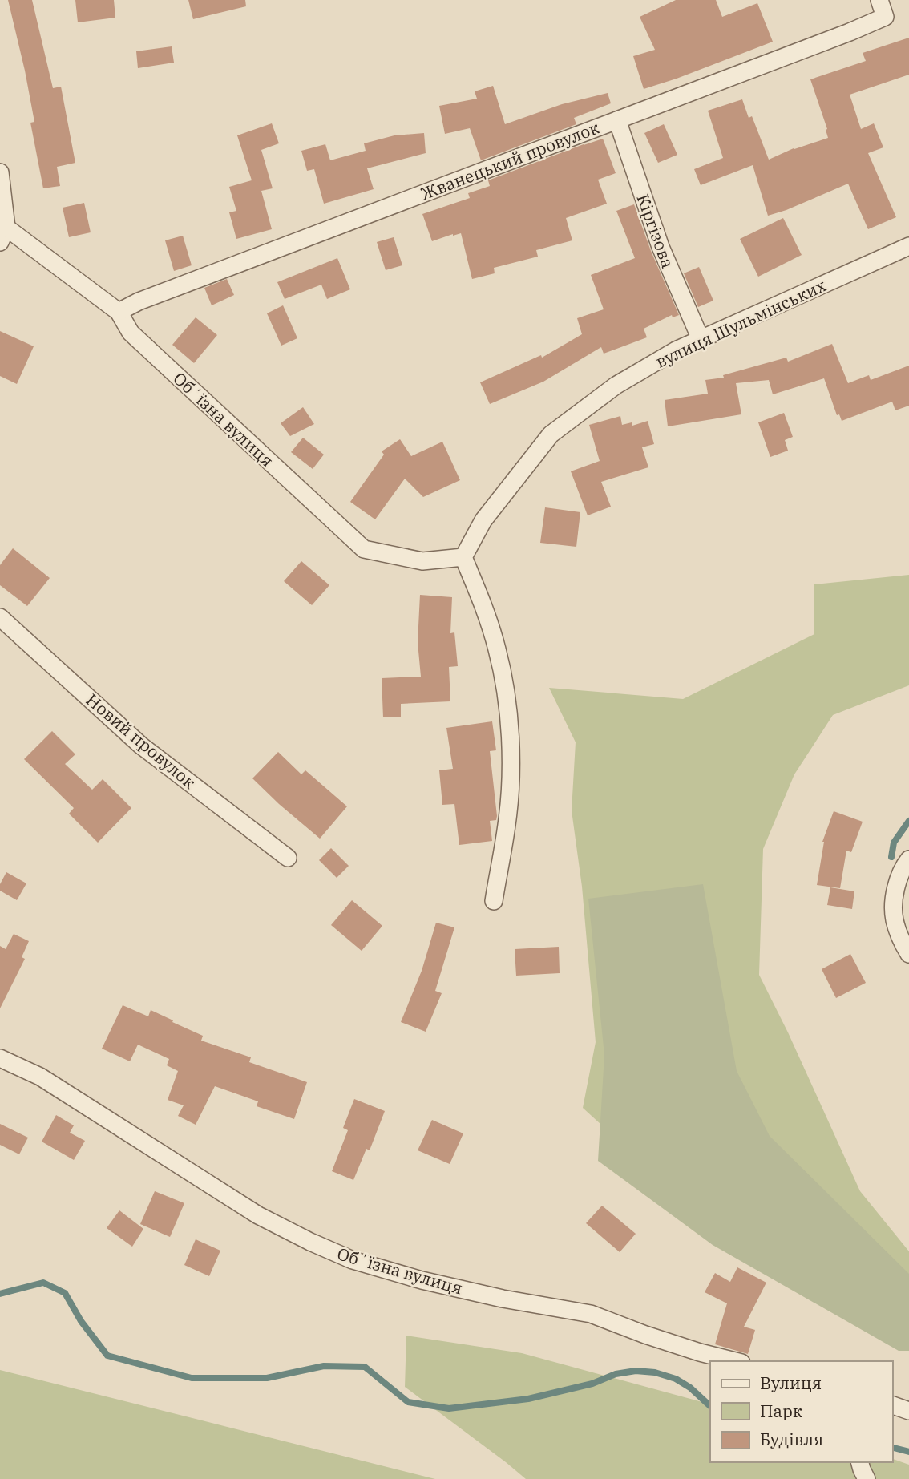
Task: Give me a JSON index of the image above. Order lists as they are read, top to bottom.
{
  "streets": {
    "street": [
      "Жванецький провулок",
      "Кіргізова",
      "вулиця Шульмінських",
      "Обʼїзна вулиця",
      "Новий провулок"
    ]
  },
  "crossings": [
    ["Жванецький провулок", "Кіргізова"],
    ["Жванецький провулок", "Обʼїзна вулиця"],
    ["Кіргізова", "вулиця Шульмінських"],
    ["вулиця Шульмінських", "Обʼїзна вулиця"]
  ],
  "legend": ["Вулиця", "Парк", "Будівля"]
}
